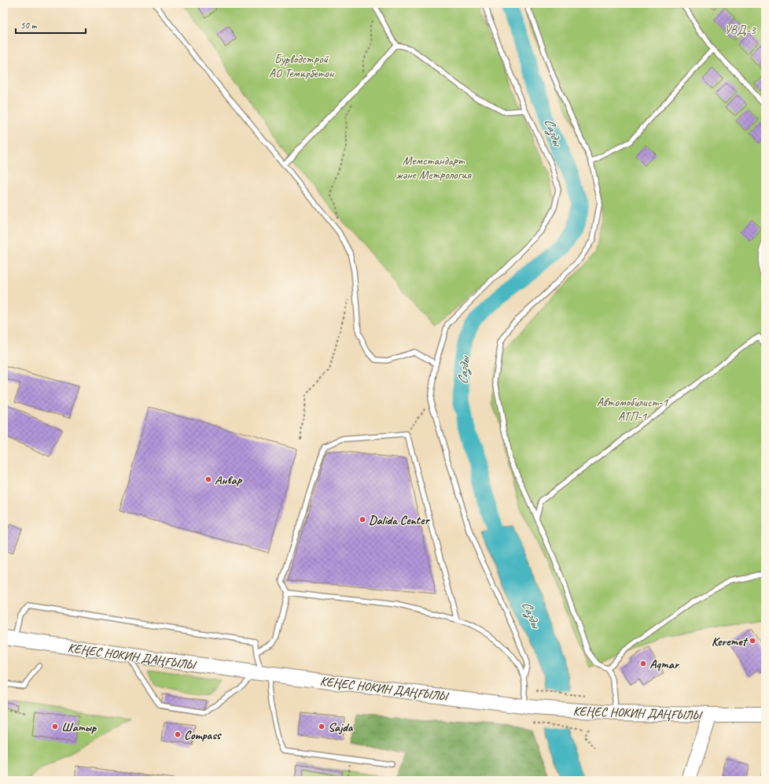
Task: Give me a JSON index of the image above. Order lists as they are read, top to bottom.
{
  "streets": {
    "highway": ["КЕҢЕС НОКИН ДАҢҒЫЛЫ"]
  },
  "water": ["Сазды"],
  "parks": [
    "УВД-3",
    "Бурводстрой АО Темирбетон",
    "Мемстандарт және Метрология",
    "Автомобилист-1 АТП-1"
  ],
  "places": [
    "Анвар",
    "Dalida Center",
    "Keremet",
    "Aqmar",
    "Шатыр",
    "Sajda",
    "Compass"
  ],
  "scale_bar": "50 m"
}
